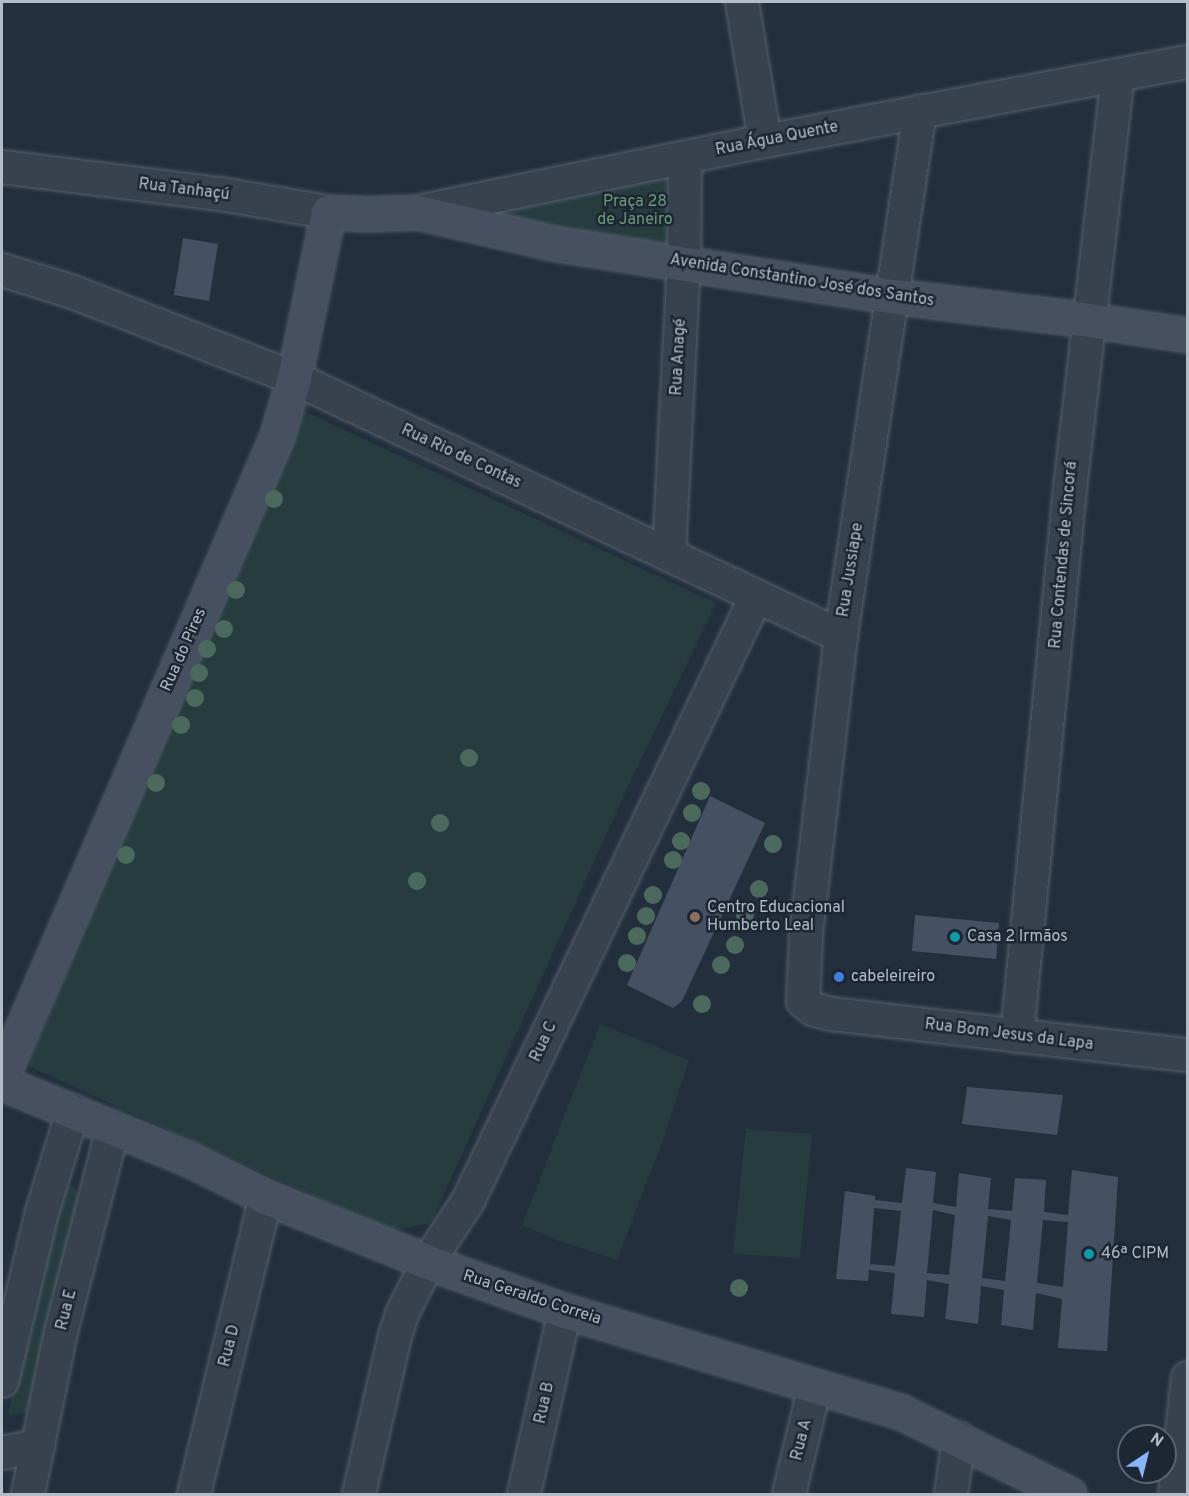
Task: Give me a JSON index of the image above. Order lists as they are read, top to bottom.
{
  "streets": {
    "street": [
      "Rua Água Quente",
      "Rua Tanhaçú",
      "Avenida Constantino José dos Santos",
      "Rua Anagé",
      "Rua Rio de Contas",
      "Rua Contendas de Sincorá",
      "Rua Jussiape",
      "Rua do Pires",
      "Rua Bom Jesus da Lapa",
      "Rua C",
      "Rua Geraldo Correia",
      "Rua E",
      "Rua D",
      "Rua B",
      "Rua A"
    ]
  },
  "crossings": [
    ["Rua Água Quente", "Rua Tanhaçú"],
    ["Rua Água Quente", "Avenida Constantino José dos Santos"],
    ["Rua Água Quente", "Rua Anagé"],
    ["Rua Água Quente", "Rua Contendas de Sincorá"],
    ["Rua Água Quente", "Rua Jussiape"],
    ["Rua Tanhaçú", "Rua do Pires"],
    ["Avenida Constantino José dos Santos", "Rua Anagé"],
    ["Avenida Constantino José dos Santos", "Rua Contendas de Sincorá"],
    ["Avenida Constantino José dos Santos", "Rua Jussiape"],
    ["Rua Anagé", "Rua Rio de Contas"],
    ["Rua Rio de Contas", "Rua Jussiape"],
    ["Rua Rio de Contas", "Rua do Pires"],
    ["Rua Rio de Contas", "Rua C"],
    ["Rua Contendas de Sincorá", "Rua Bom Jesus da Lapa"],
    ["Rua Jussiape", "Rua Bom Jesus da Lapa"],
    ["Rua C", "Rua Geraldo Correia"],
    ["Rua Geraldo Correia", "Rua E"],
    ["Rua Geraldo Correia", "Rua D"],
    ["Rua Geraldo Correia", "Rua B"],
    ["Rua Geraldo Correia", "Rua A"]
  ],
  "parks": ["Praça 28 de Janeiro"],
  "places": [
    "Centro Educacional Humberto Leal",
    "Casa 2 Irmãos",
    "cabeleireiro",
    "46ª CIPM"
  ],
  "north": "top right"
}
